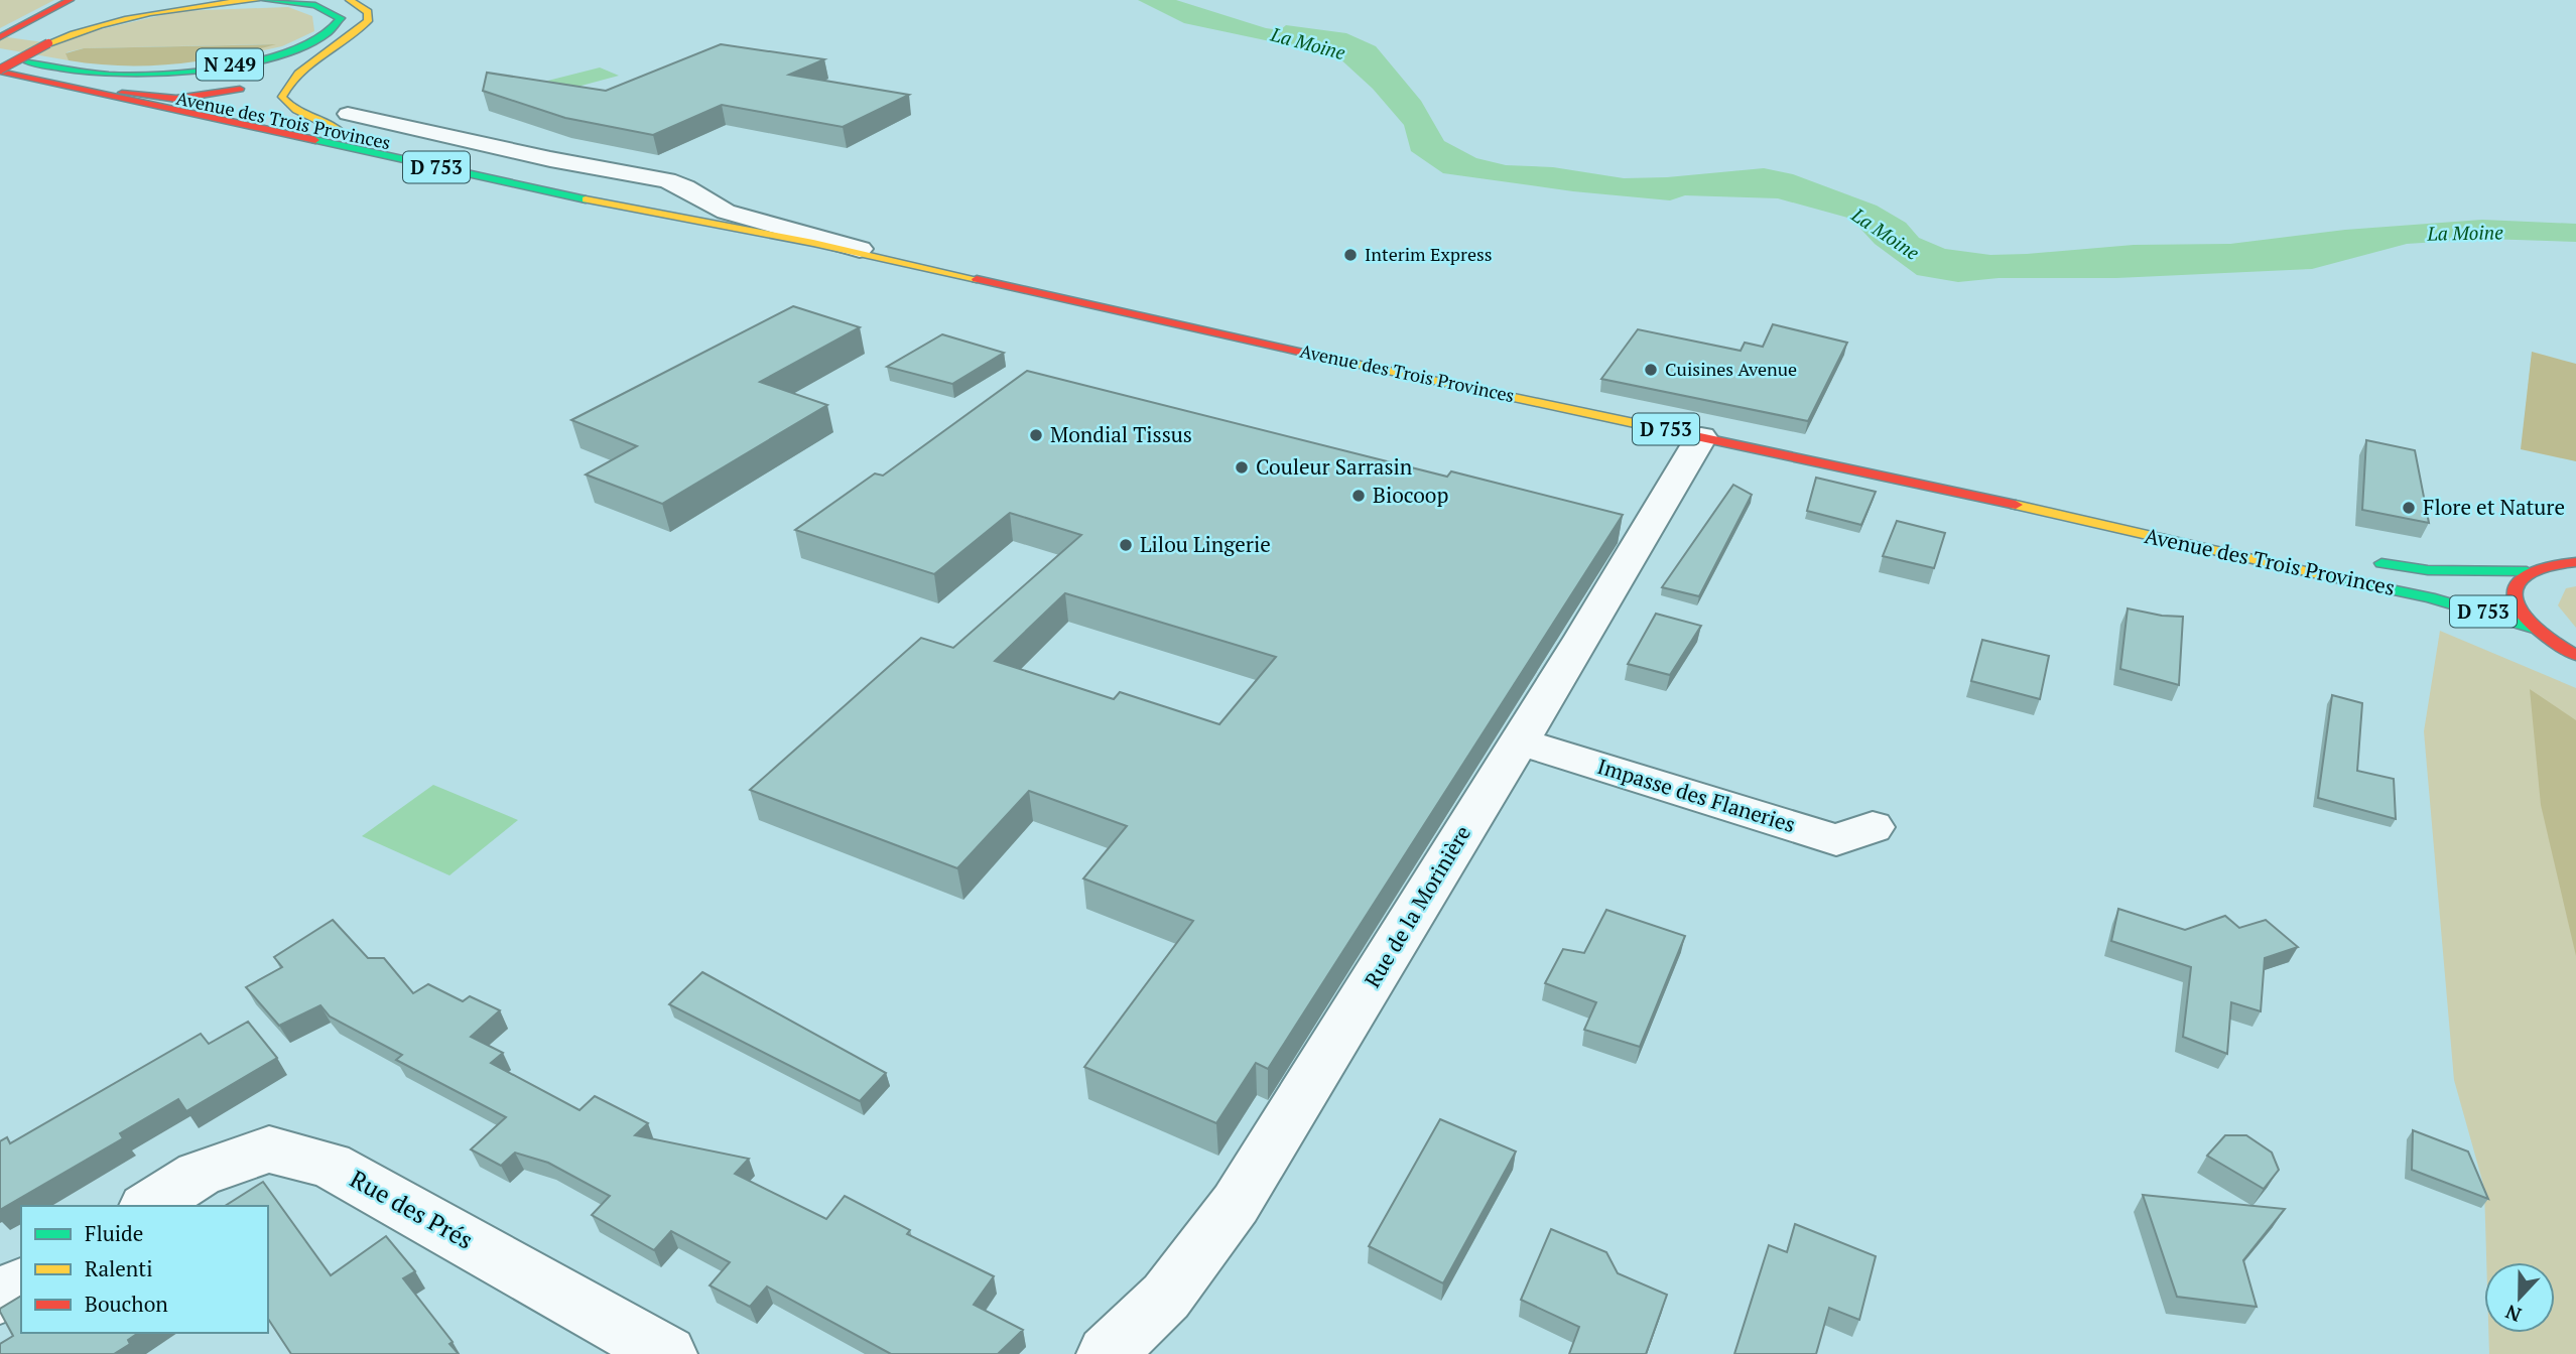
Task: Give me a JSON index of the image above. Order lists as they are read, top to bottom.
{
  "streets": {
    "main road": ["N 249", "Avenue des Trois Provinces", "D 753"],
    "street": ["Impasse des Flaneries", "Rue de la Morinière", "Rue des Prés"]
  },
  "crossings": [
    ["N 249", "Avenue des Trois Provinces"],
    ["Avenue des Trois Provinces", "Rue de la Morinière"],
    ["Impasse des Flaneries", "Rue de la Morinière"]
  ],
  "water": ["La Moine"],
  "places": [
    "Interim Express",
    "Cuisines Avenue",
    "Mondial Tissus",
    "Couleur Sarrasin",
    "Biocoop",
    "Flore et Nature",
    "Lilou Lingerie"
  ],
  "legend": ["Fluide", "Ralenti", "Bouchon"],
  "north": "bottom"
}
